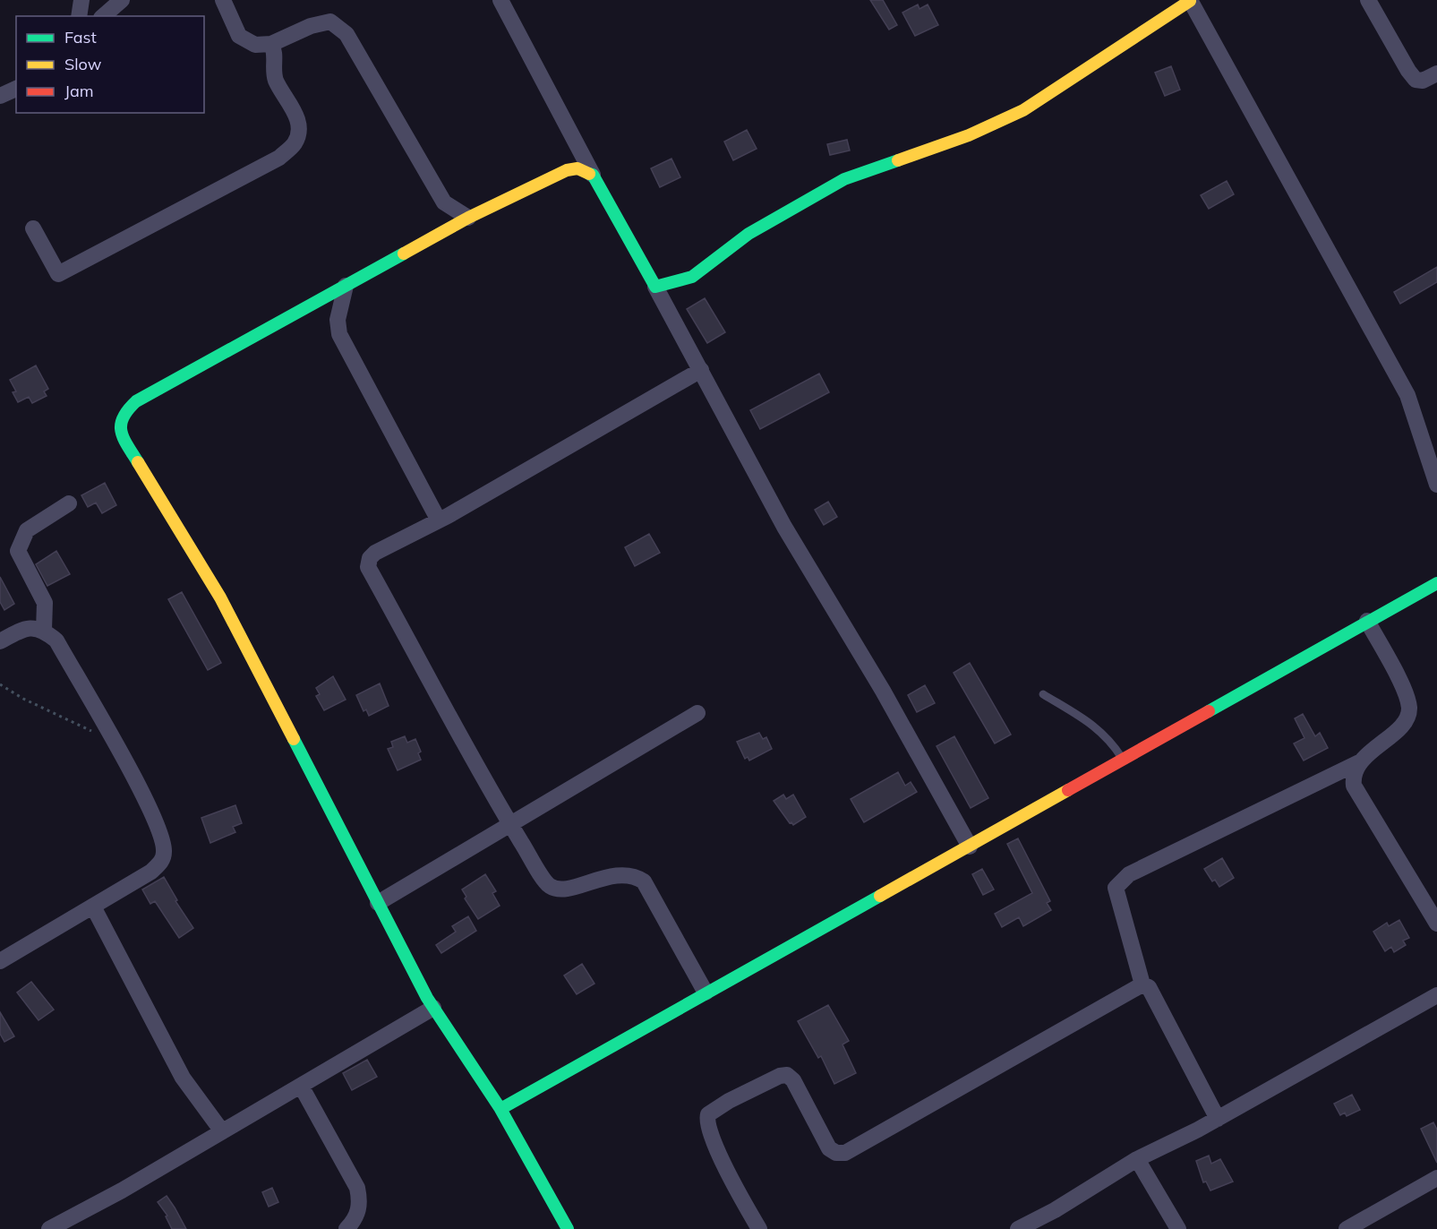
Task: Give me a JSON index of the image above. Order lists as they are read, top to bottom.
{
  "legend": ["Fast", "Slow", "Jam"]
}
